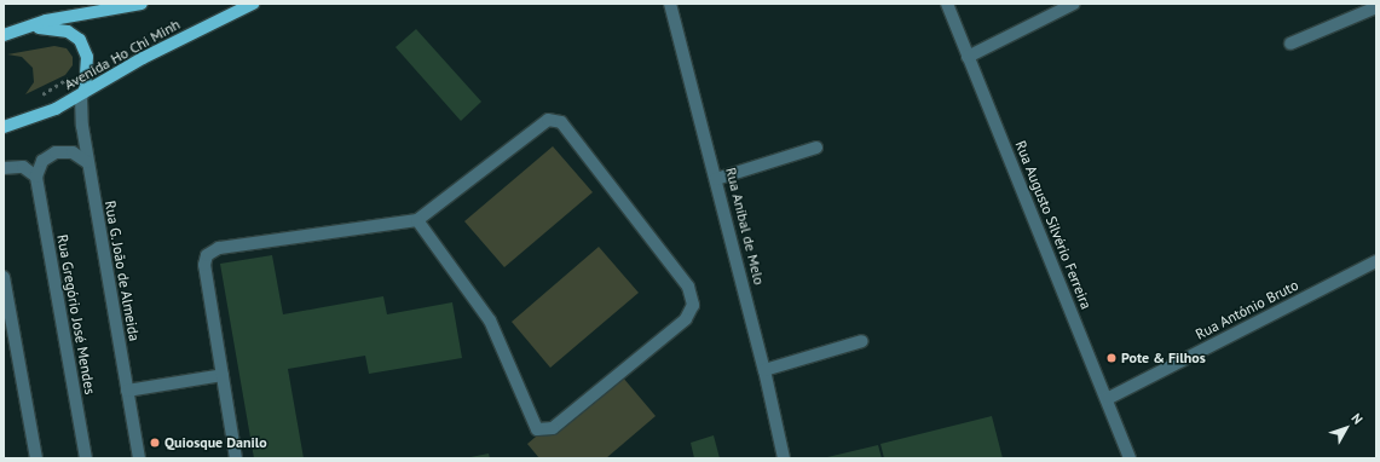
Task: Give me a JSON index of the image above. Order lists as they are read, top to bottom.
{
  "streets": {
    "main road": ["Avenida Ho Chi Minh"],
    "street": [
      "Rua Augusto Silvério Ferreira",
      "Rua Aníbal de Melo",
      "Rua G. João de Almeida",
      "Rua António Bruto",
      "Rua Gregório José Mendes"
    ]
  },
  "crossings": [
    ["Avenida Ho Chi Minh", "Rua G. João de Almeida"],
    ["Rua Augusto Silvério Ferreira", "Rua António Bruto"]
  ],
  "places": ["Pote & Filhos", "Quiosque Danilo"],
  "north": "top right"
}
